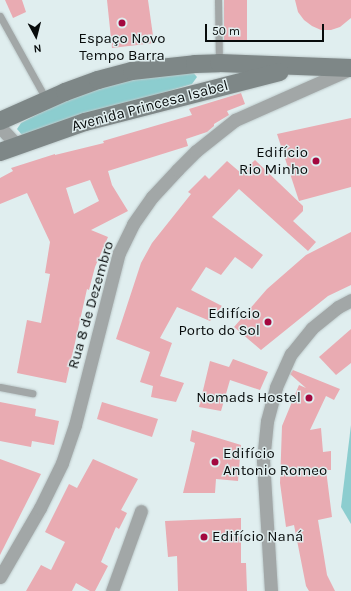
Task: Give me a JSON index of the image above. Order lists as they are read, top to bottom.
{
  "streets": {
    "main road": ["Avenida Princesa Isabel"],
    "street": ["Rua 8 de Dezembro"]
  },
  "crossings": [
    ["Avenida Princesa Isabel", "Rua 8 de Dezembro"]
  ],
  "places": [
    "Espaço Novo Tempo Barra",
    "Edifício Rio Minho",
    "Edifício Porto do Sol",
    "Nomads Hostel",
    "Edifício Antonio Romeo",
    "Edifício Naná"
  ],
  "scale_bar": "50 m",
  "north": "bottom"
}
